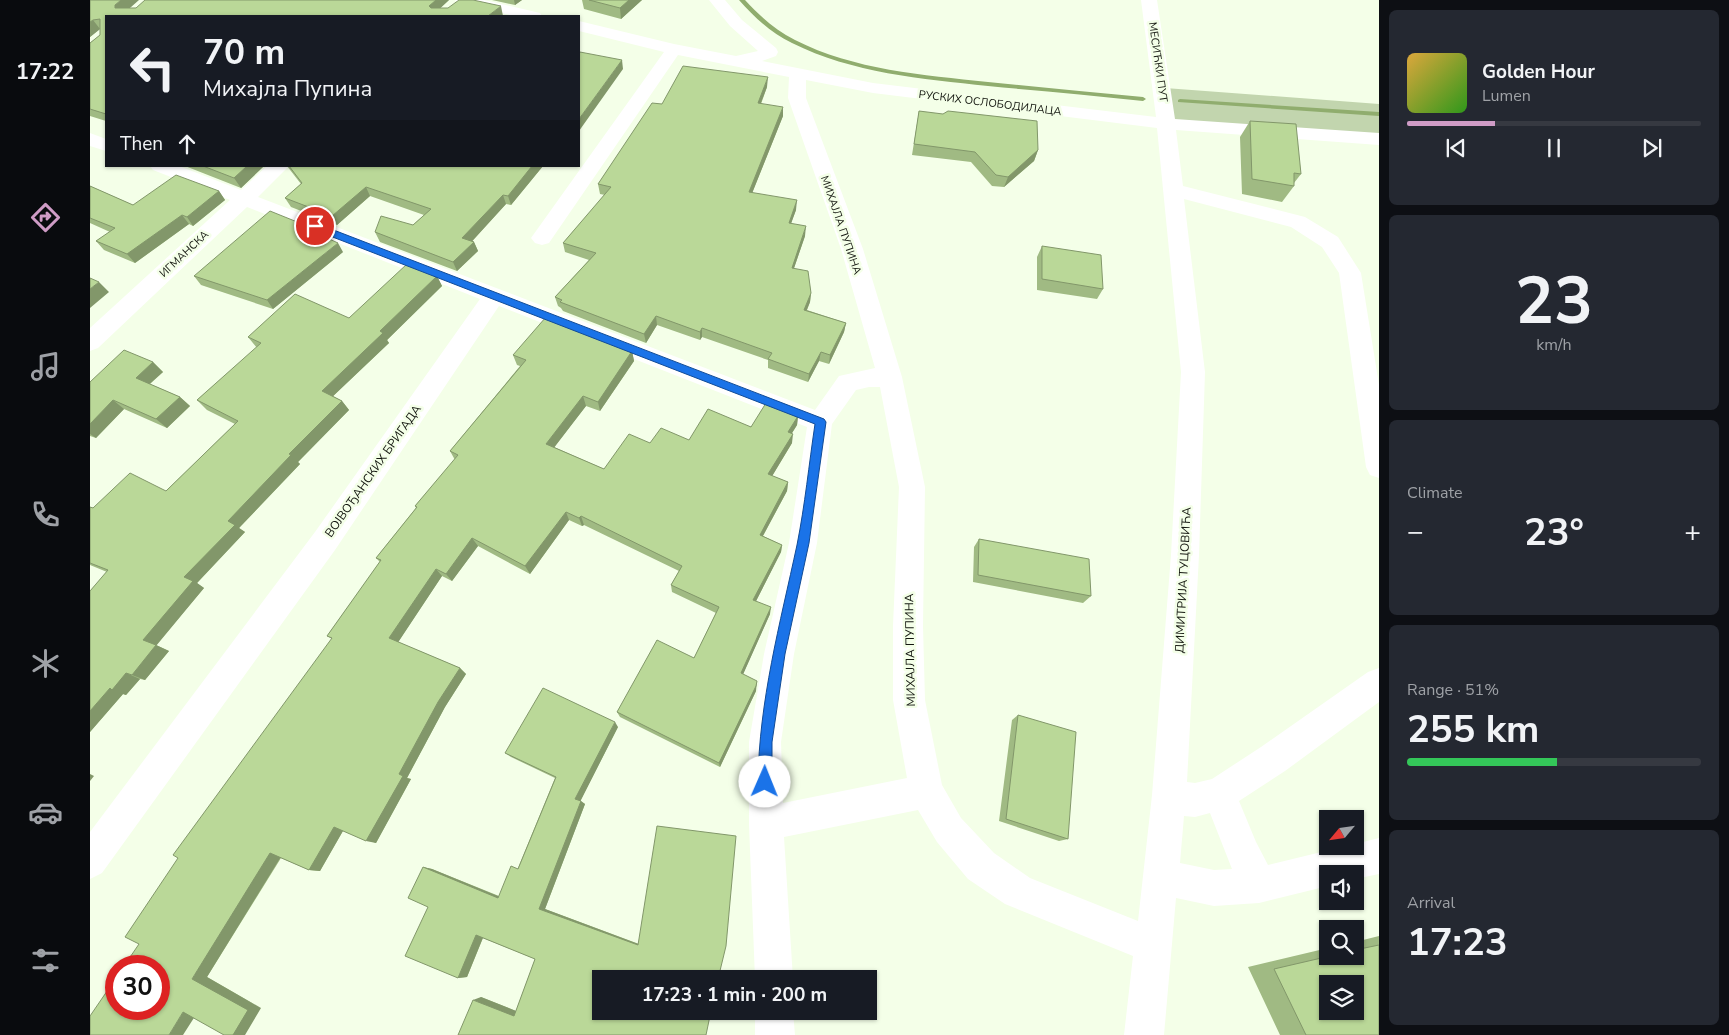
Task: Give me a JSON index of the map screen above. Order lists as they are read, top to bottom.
{
  "streets": {
    "street": [
      "МЕСИЋКИ ПУТ",
      "РУСКИХ ОСЛОБОДИЛАЦА",
      "МИХАЈЛА ПУПИНА",
      "ИГМАНСКА",
      "ВОЈВОЂАНСКИХ БРИГАДА",
      "ДИМИТРИЈА ТУЦОВИЋА"
    ]
  },
  "crossings": [
    ["МЕСИЋКИ ПУТ", "РУСКИХ ОСЛОБОДИЛАЦА"],
    ["МЕСИЋКИ ПУТ", "ДИМИТРИЈА ТУЦОВИЋА"],
    ["РУСКИХ ОСЛОБОДИЛАЦА", "МИХАЈЛА ПУПИНА"],
    ["РУСКИХ ОСЛОБОДИЛАЦА", "ДИМИТРИЈА ТУЦОВИЋА"],
    ["МИХАЈЛА ПУПИНА", "ДИМИТРИЈА ТУЦОВИЋА"]
  ],
  "north": "bottom left",
  "page": {
    "tabs": "17:22",
    "turn": ["70 m", "Михајла Пупина"],
    "song": ["Golden Hour", "Lumen"],
    "then": "Then",
    "tile": [
      ["23", "km/h"],
      "Climate",
      ["Range · 51%", "255 km"],
      ["Arrival", "17:23"]
    ],
    "heat": ["−", "23°", "+"],
    "limit": "30",
    "trip": "17:23 · 1 min · 200 m"
  }
}
